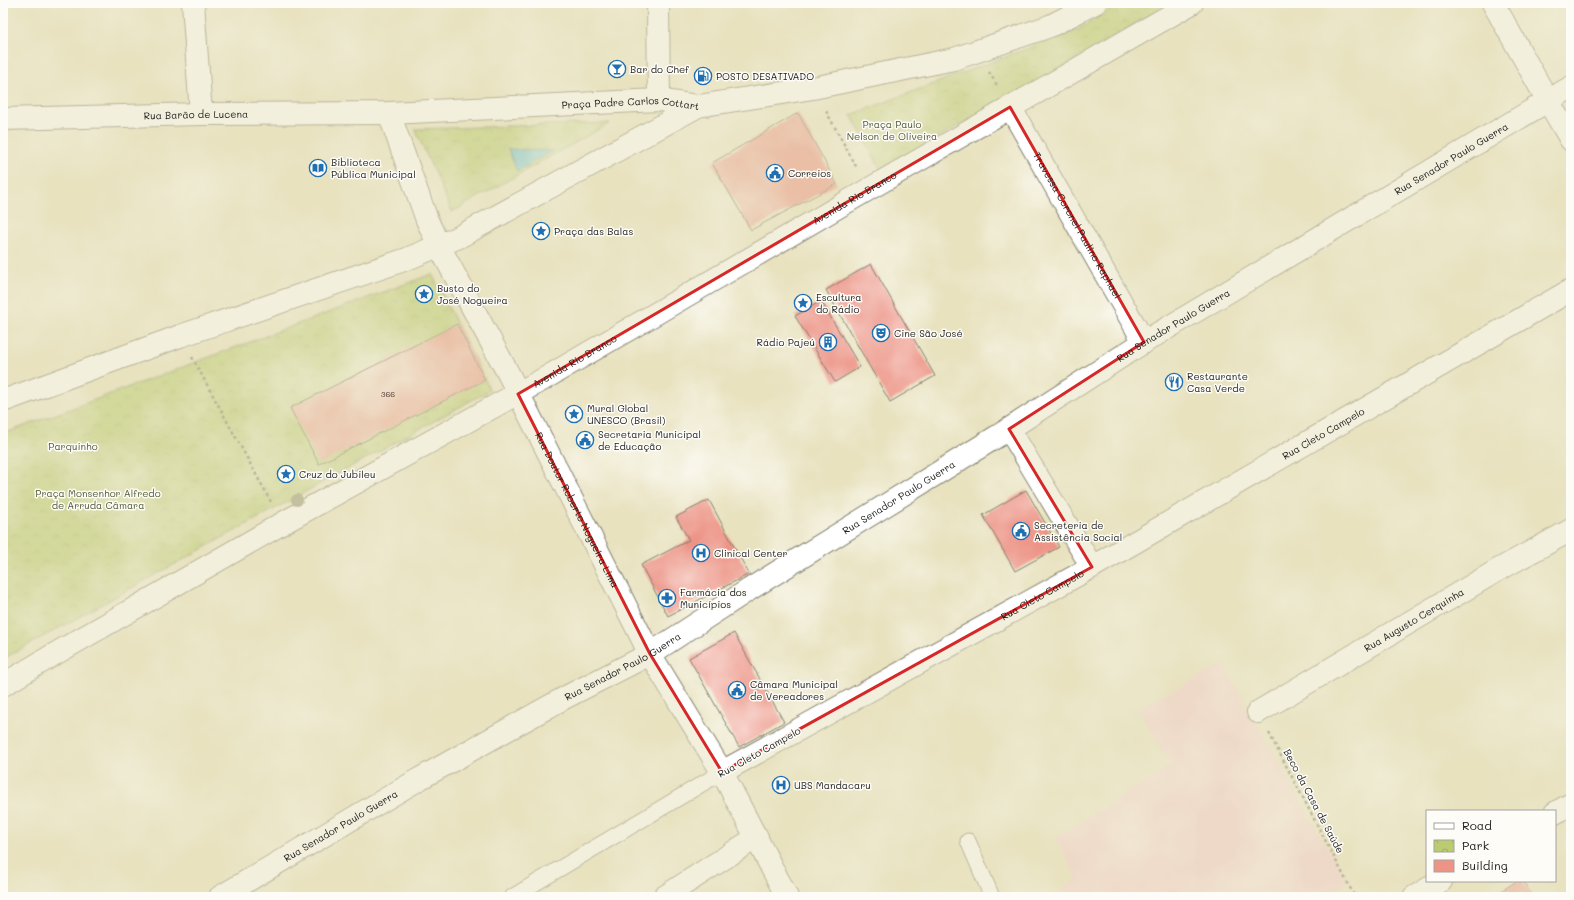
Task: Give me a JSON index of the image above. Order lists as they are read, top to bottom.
{
  "streets": {
    "street": [
      "Praça Padre Carlos Cottart",
      "Rua Barão de Lucena",
      "Rua Senador Paulo Guerra",
      "Avenida Rio Branco",
      "Travessa Coronel Paulino Raphael",
      "Rua Cleto Campelo",
      "Rua Doutor Roberto Nogueira Lima",
      "Rua Augusto Cerquinha"
    ],
    "path": ["Beco da Casa de Saúde"]
  },
  "crossings": [
    ["Praça Padre Carlos Cottart", "Rua Barão de Lucena"],
    ["Praça Padre Carlos Cottart", "Rua Doutor Roberto Nogueira Lima"],
    ["Rua Barão de Lucena", "Rua Doutor Roberto Nogueira Lima"],
    ["Rua Senador Paulo Guerra", "Travessa Coronel Paulino Raphael"],
    ["Rua Senador Paulo Guerra", "Rua Doutor Roberto Nogueira Lima"],
    ["Avenida Rio Branco", "Travessa Coronel Paulino Raphael"],
    ["Avenida Rio Branco", "Rua Doutor Roberto Nogueira Lima"],
    ["Rua Cleto Campelo", "Rua Doutor Roberto Nogueira Lima"],
    ["Rua Augusto Cerquinha", "Beco da Casa de Saúde"]
  ],
  "parks": ["Praça Paulo Nelson de Oliveira", "Parquinho", "Praça Monsenhor Alfredo de Arruda Câmara"],
  "places": {
    "bar": ["Bar do Chef"],
    "fuel station": ["POSTO DESATIVADO"],
    "library": ["Biblioteca Pública Municipal"],
    "public building": [
      "Correios",
      "Secretaria Municipal de Educação",
      "Secreteria de Assistência Social",
      "Câmara Municipal de Vereadores"
    ],
    "place": [
      "Praça das Balas",
      "Busto do José Nogueira",
      "Escultura do Rádio",
      "Mural Global UNESCO (Brasil)",
      "Cruz do Jubileu"
    ],
    "theatre": ["Cine São José"],
    "building": ["Rádio Pajeú"],
    "restaurant": ["Restaurante Casa Verde"],
    "hospital": ["Clinical Center", "UBS Mandacaru"],
    "pharmacy": ["Farmácia dos Municípios"]
  },
  "house_numbers": ["366"],
  "legend": ["Road", "Park", "Building"]
}
